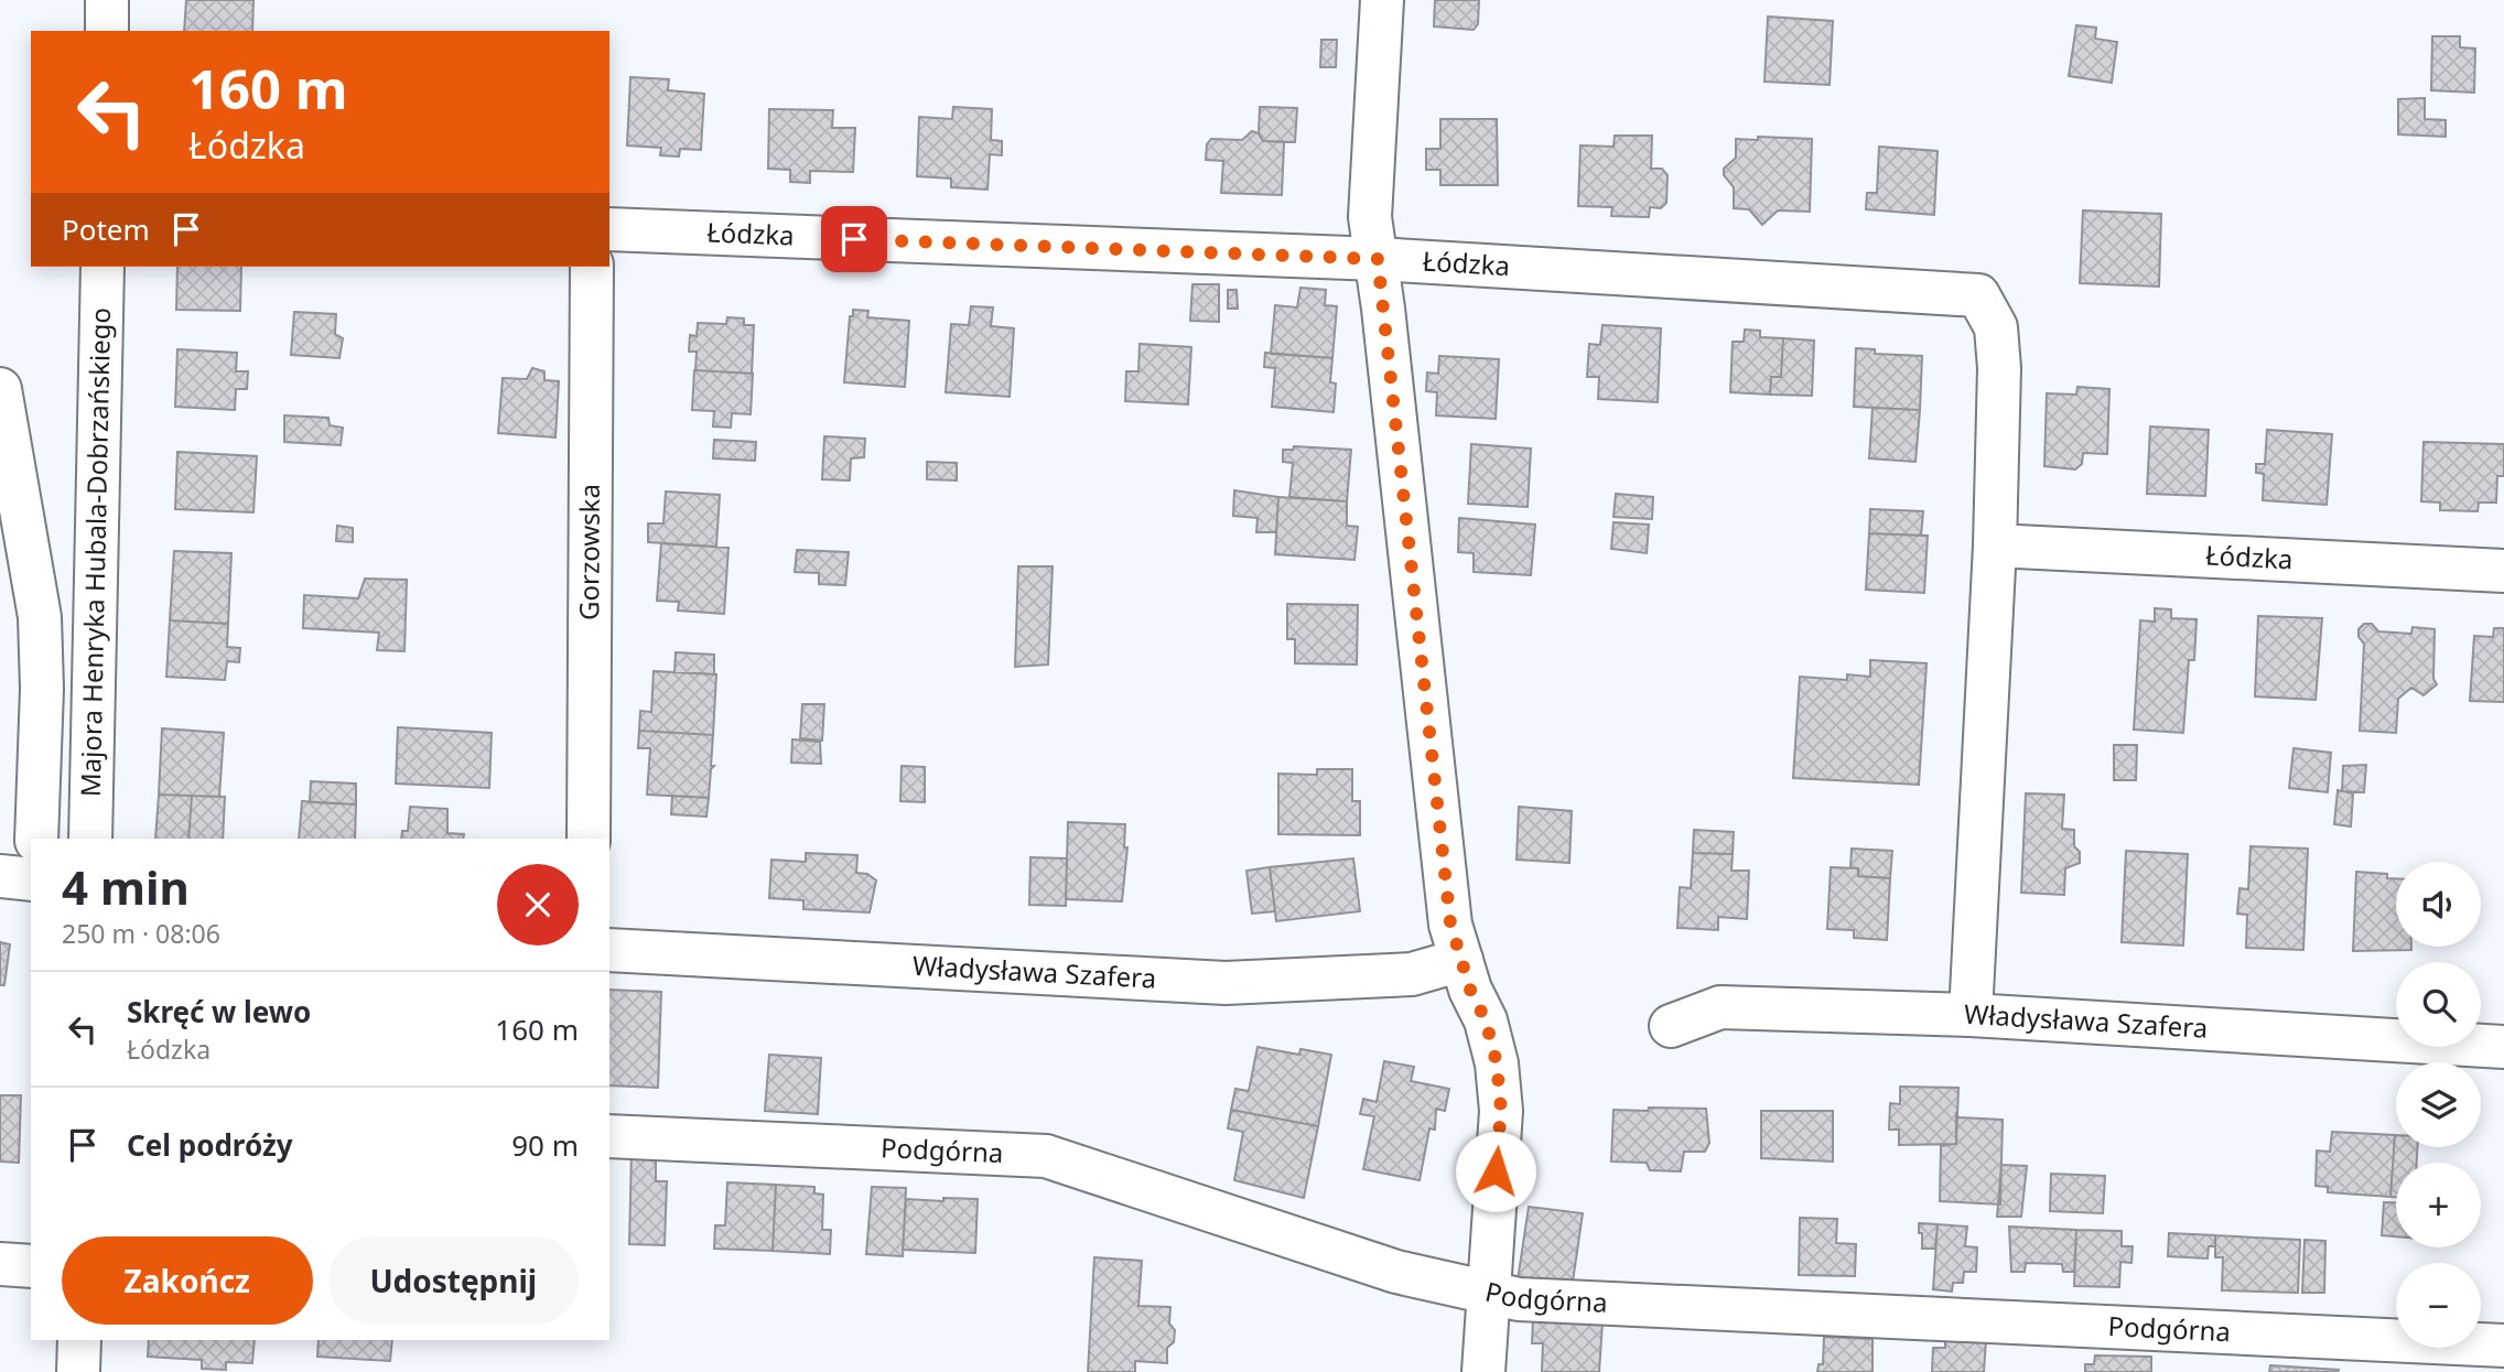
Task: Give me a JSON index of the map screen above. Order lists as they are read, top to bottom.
{
  "streets": {
    "street": [
      "Łódzka",
      "Majora Henryka Hubala-Dobrzańskiego",
      "Gorzowska",
      "Władysława Szafera",
      "Podgórna"
    ]
  },
  "crossings": [
    ["Łódzka", "Władysława Szafera"]
  ],
  "page": {
    "turn": ["160 m", "Łódzka"],
    "then": "Potem",
    "heading": ["4 min", "250 m · 08:06"],
    "map_buttons": ["+", "−"],
    "list": [
      {
        "name": "Skręć w lewo",
        "note": "Łódzka",
        "value": "160 m"
      },
      {
        "name": "Cel podróży",
        "value": "90 m"
      }
    ],
    "buttons": ["Zakończ", "Udostępnij"]
  }
}
